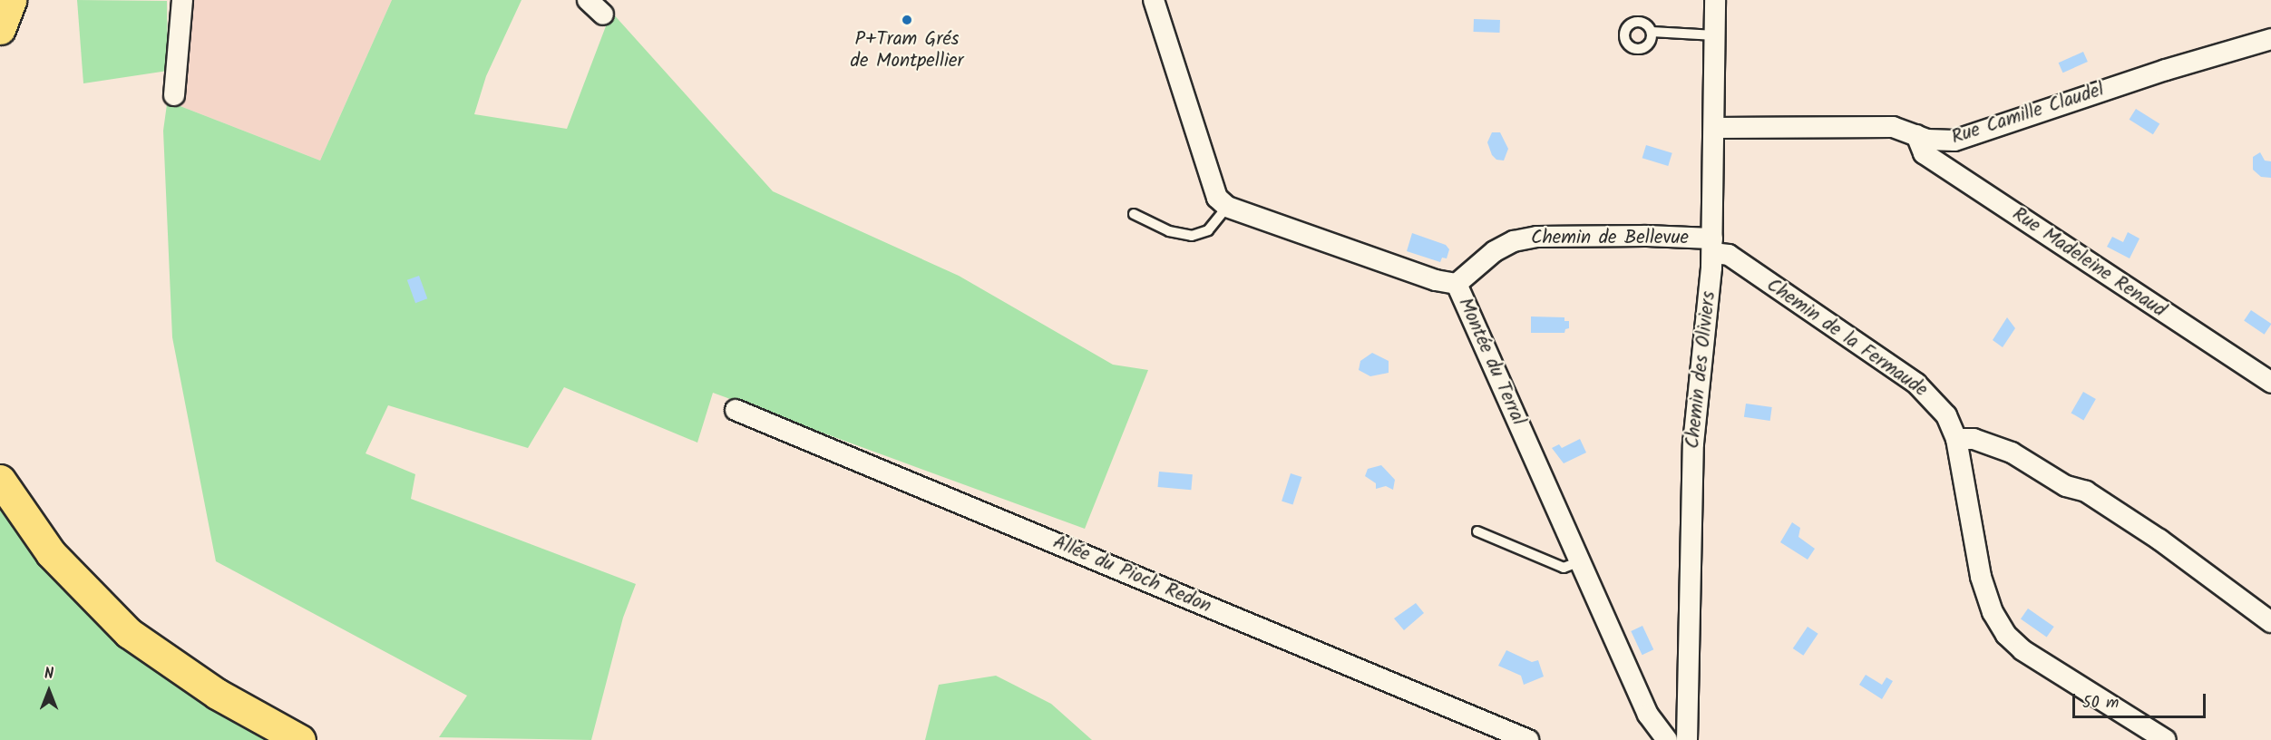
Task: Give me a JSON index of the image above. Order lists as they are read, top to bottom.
{
  "streets": {
    "street": [
      "Rue Camille Claudel",
      "Chemin de Bellevue",
      "Rue Madeleine Renaud",
      "Chemin de la Fermaude",
      "Montée du Terral",
      "Chemin des Oliviers",
      "Allée du Pioch Redon"
    ]
  },
  "crossings": [
    ["Rue Camille Claudel", "Rue Madeleine Renaud"],
    ["Rue Camille Claudel", "Chemin des Oliviers"],
    ["Chemin de Bellevue", "Chemin de la Fermaude"],
    ["Chemin de Bellevue", "Montée du Terral"],
    ["Chemin de Bellevue", "Chemin des Oliviers"],
    ["Chemin de la Fermaude", "Chemin des Oliviers"]
  ],
  "places": ["P+Tram Grés de Montpellier"],
  "scale_bar": "50 m",
  "north": "top"
}
